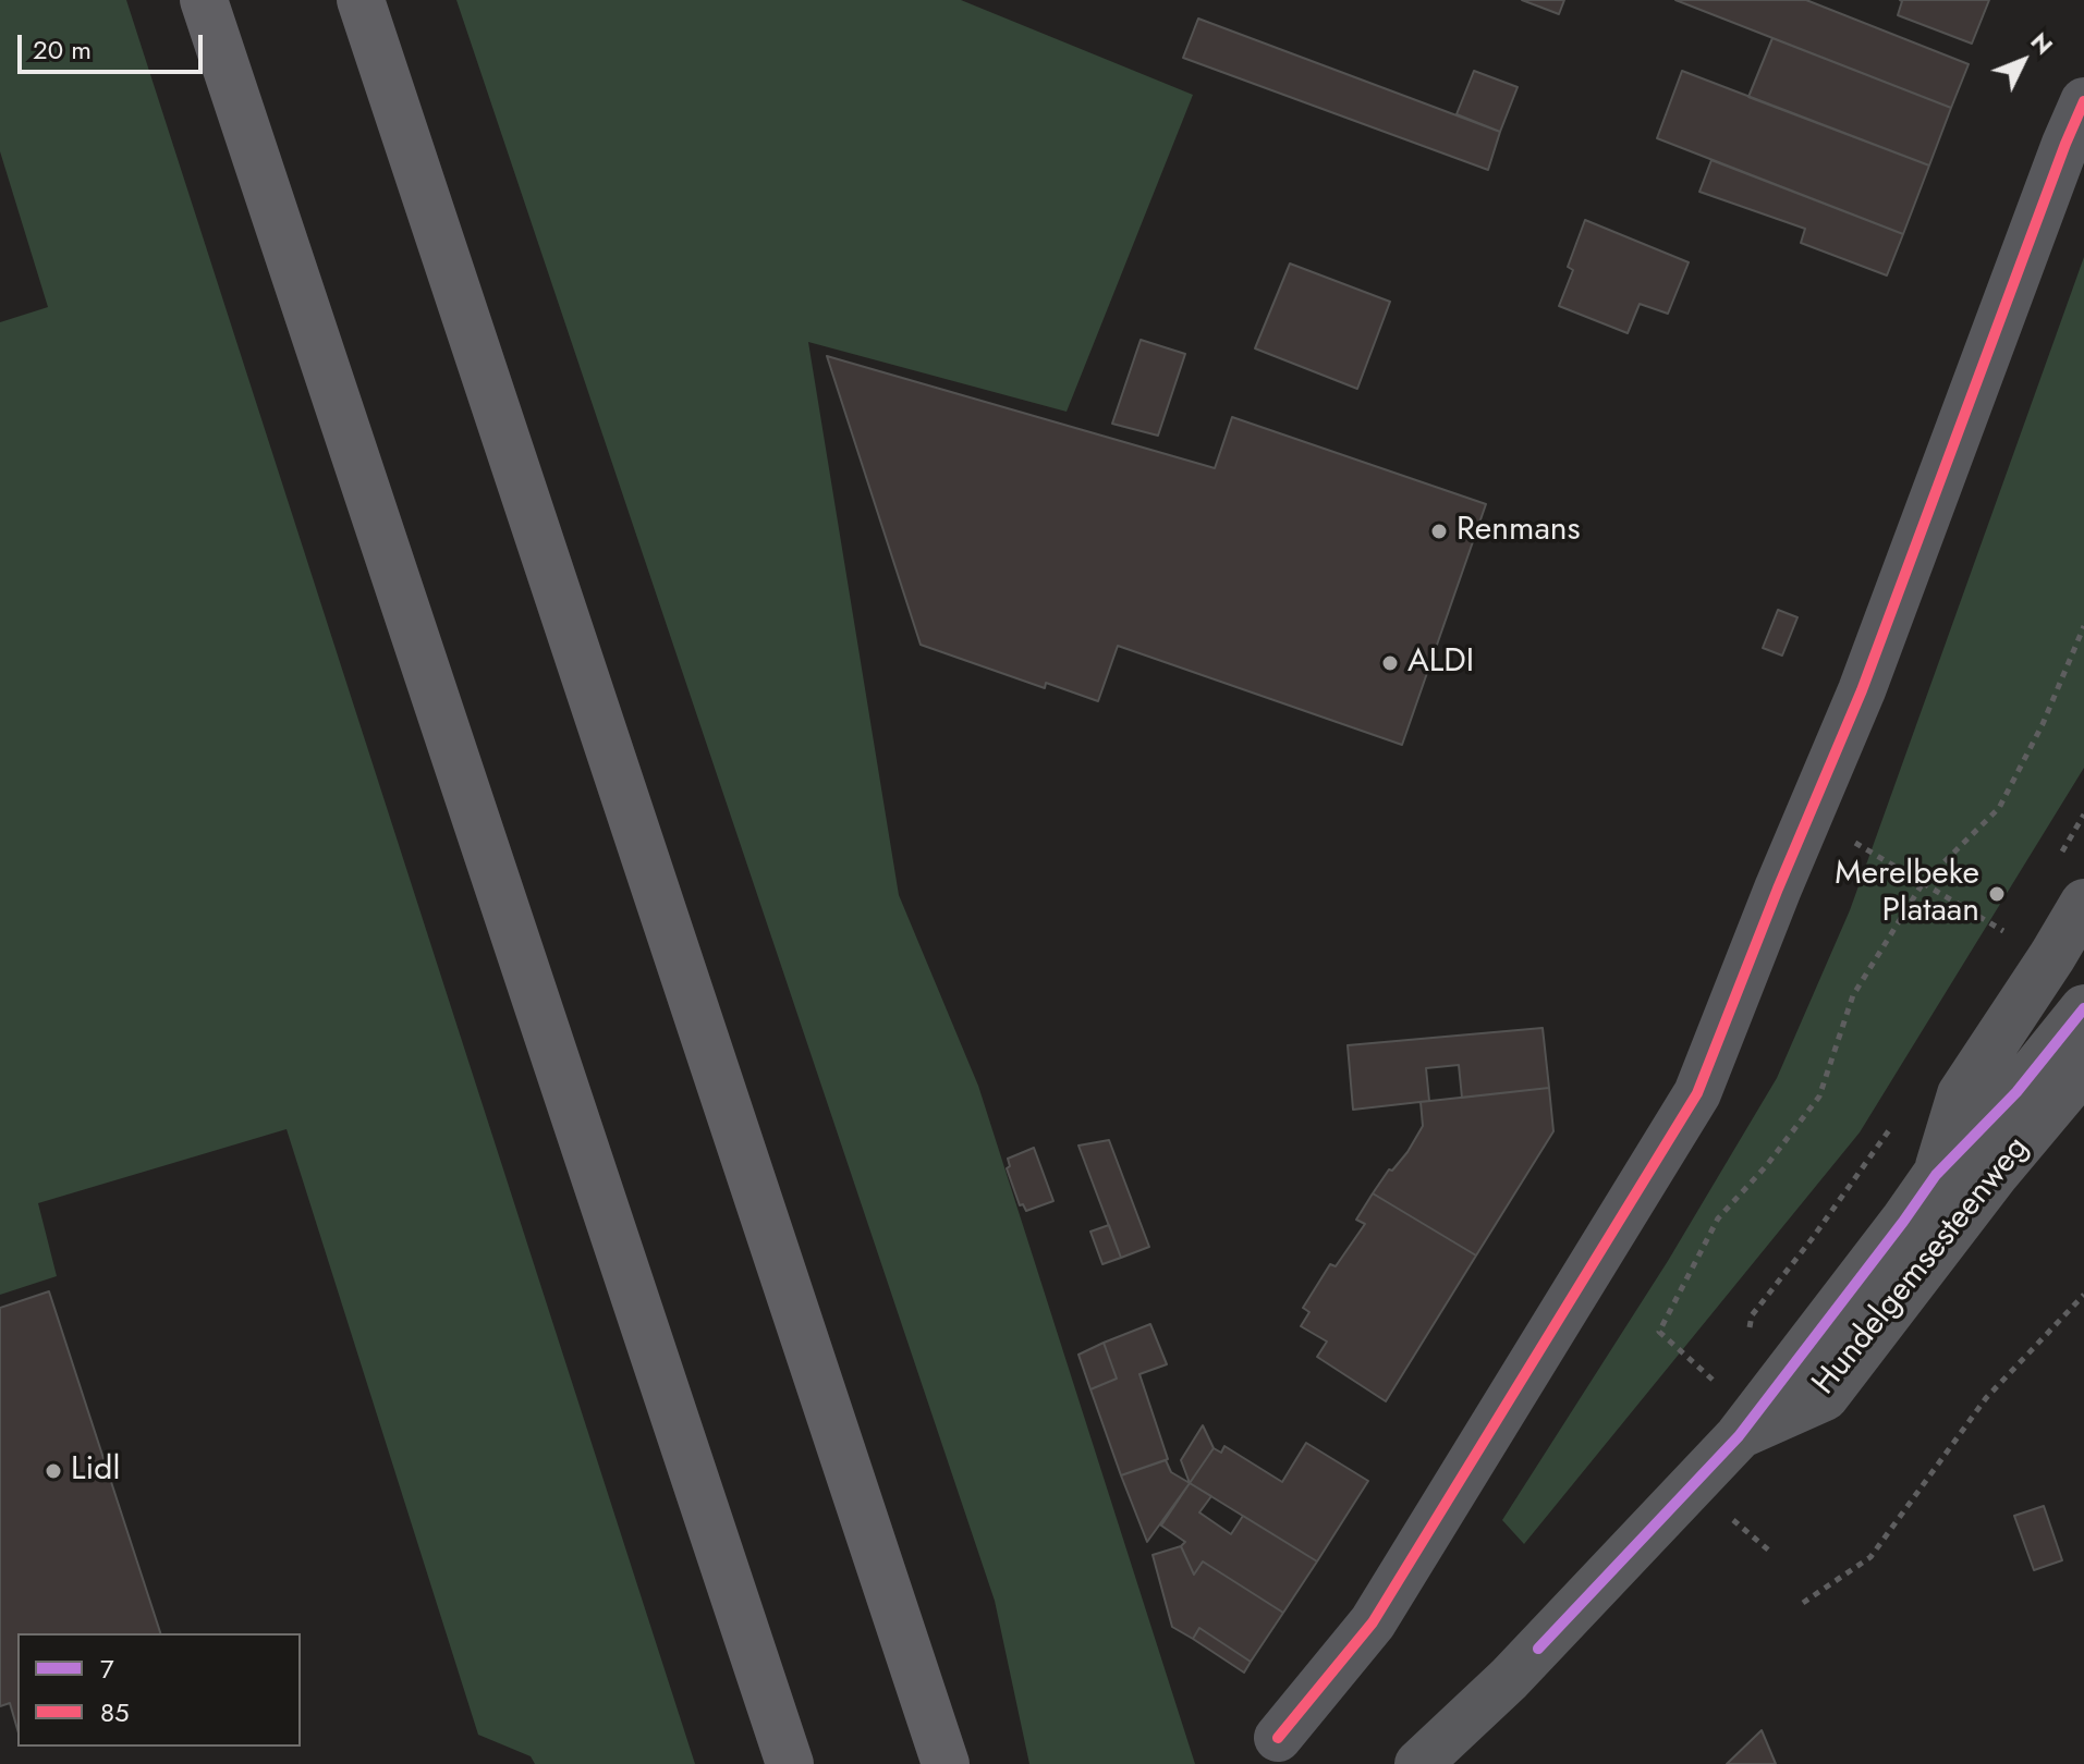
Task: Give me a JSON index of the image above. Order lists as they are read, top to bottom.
{
  "streets": {
    "main road": ["Hundelgemsesteenweg"]
  },
  "places": [
    "Renmans",
    "ALDI",
    "Merelbeke Plataan",
    "Lidl"
  ],
  "lines": ["transit line 85", "transit line 7"],
  "legend": ["7", "85"],
  "scale_bar": "20 m",
  "north": "top right"
}
